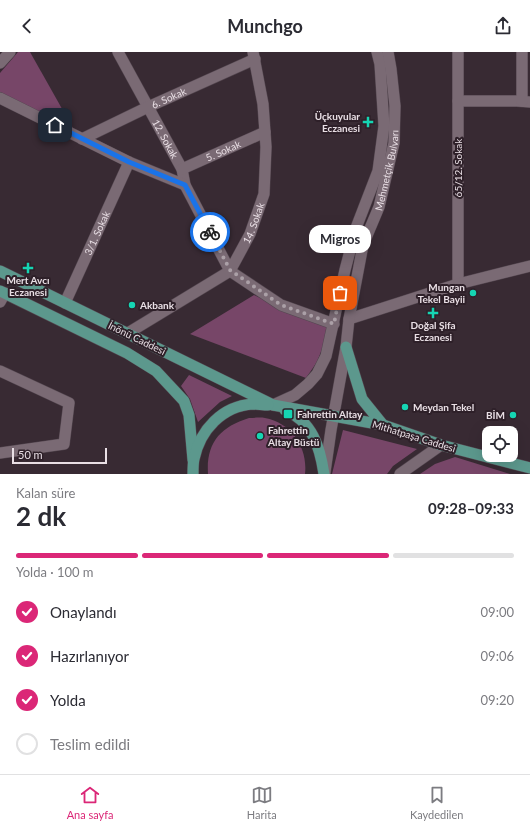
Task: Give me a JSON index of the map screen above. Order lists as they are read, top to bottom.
{
  "streets": {
    "main road": ["İnönü Caddesi", "Mithatpaşa Caddesi"],
    "street": [
      "6. Sokak",
      "12. Sokak",
      "5. Sokak",
      "65/12. Sokak",
      "Mehmetçik Bulvarı",
      "14. Sokak",
      "3/1. Sokak"
    ]
  },
  "crossings": [
    ["6. Sokak", "12. Sokak"],
    ["6. Sokak", "14. Sokak"],
    ["12. Sokak", "5. Sokak"],
    ["12. Sokak", "14. Sokak"],
    ["5. Sokak", "14. Sokak"],
    ["Mehmetçik Bulvarı", "İnönü Caddesi"],
    ["Mehmetçik Bulvarı", "Mithatpaşa Caddesi"],
    ["14. Sokak", "İnönü Caddesi"],
    ["3/1. Sokak", "İnönü Caddesi"],
    ["İnönü Caddesi", "Mithatpaşa Caddesi"]
  ],
  "places": {
    "health": ["Üçkuyular Eczanesi", "Mert Avcı Eczanesi", "Doğal Şifa Eczanesi"],
    "other": [
      "Migros",
      "Mungan Tekel Bayii",
      "Akbank",
      "Meydan Tekel",
      "BİM",
      "Fahrettin Altay Büstü"
    ],
    "transit": ["Fahrettin Altay"]
  },
  "scale_bar": "50 m",
  "page": {
    "header": "Munchgo",
    "bubble": "Migros",
    "scale": "50 m",
    "heading": ["2 dk", "Kalan süre", "09:28–09:33"],
    "bar": "Yolda · 100 m",
    "list": [
      ["Onaylandı", "09:00"],
      ["Hazırlanıyor", "09:06"],
      ["Yolda", "09:20"],
      "Teslim edildi"
    ],
    "tabs": ["Ana sayfa", "Harita", "Kaydedilen"]
  }
}
